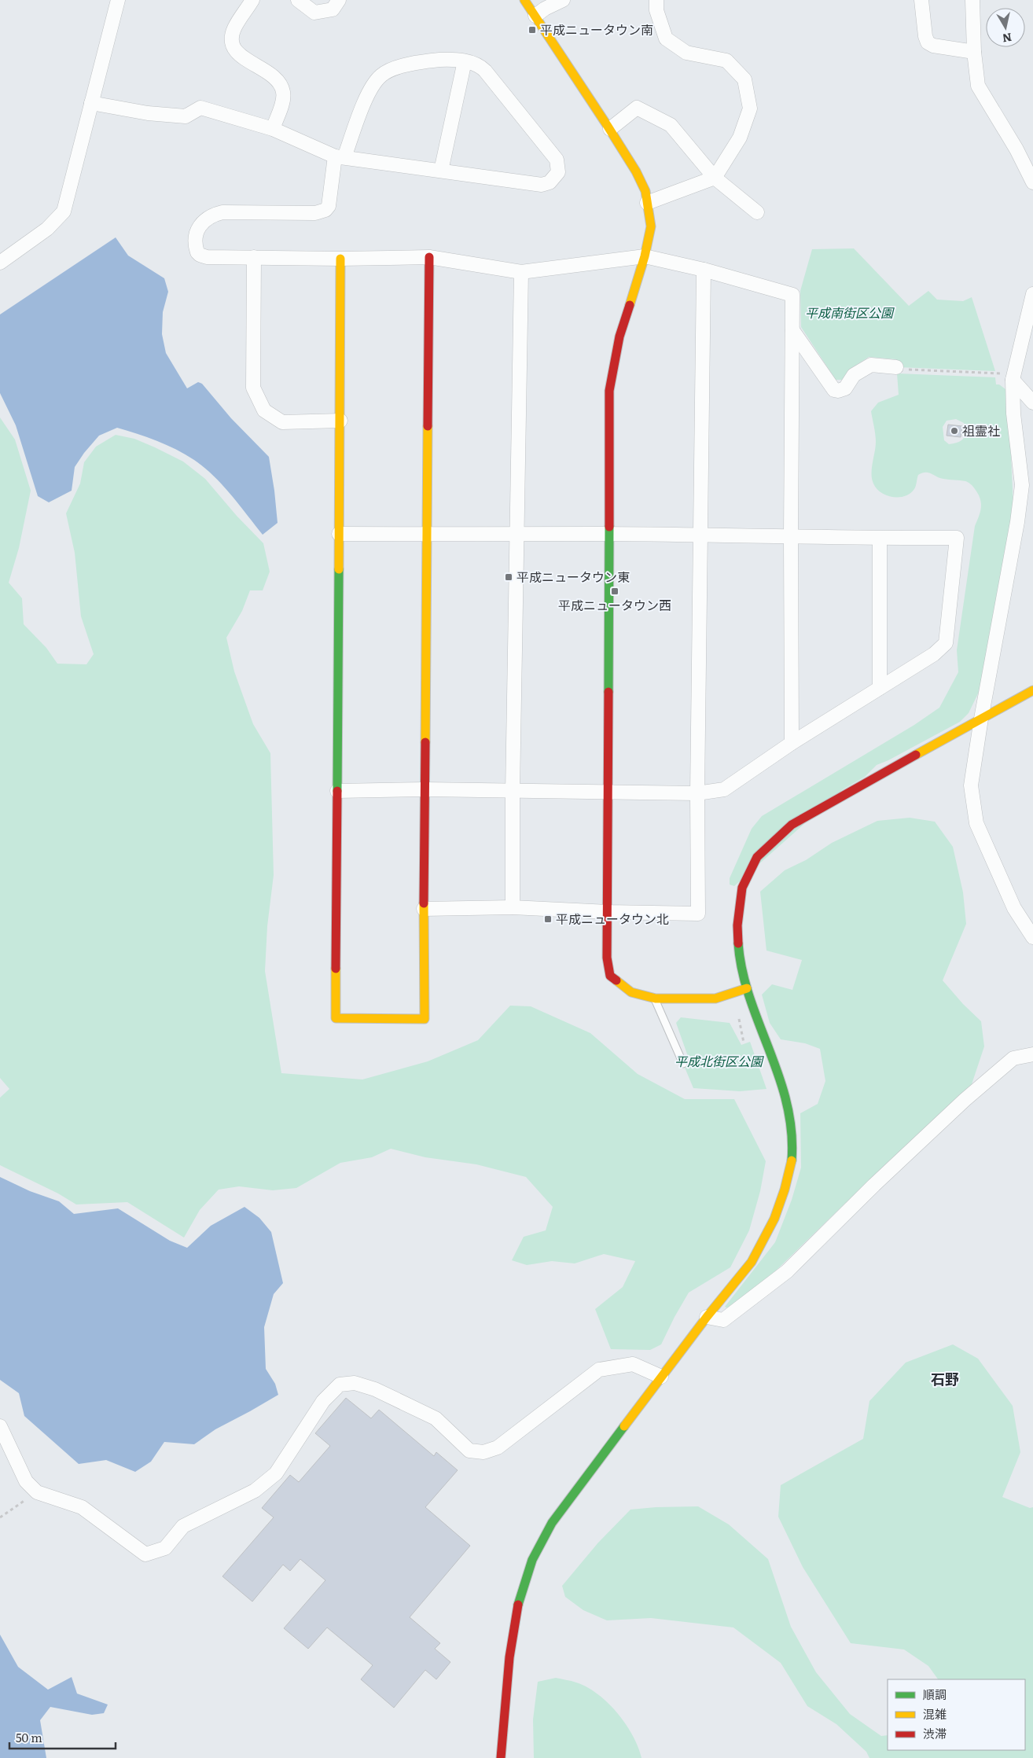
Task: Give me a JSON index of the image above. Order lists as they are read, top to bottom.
{
  "districts": ["石野"],
  "parks": ["平成南街区公園", "平成北街区公園"],
  "places": {
    "transit": [
      "平成ニュータウン南",
      "平成ニュータウン東",
      "平成ニュータウン西",
      "平成ニュータウン北"
    ],
    "other": ["祖霊社"]
  },
  "legend": ["順調", "混雑", "渋滞"],
  "scale_bar": "50 m",
  "north": "bottom"
}
